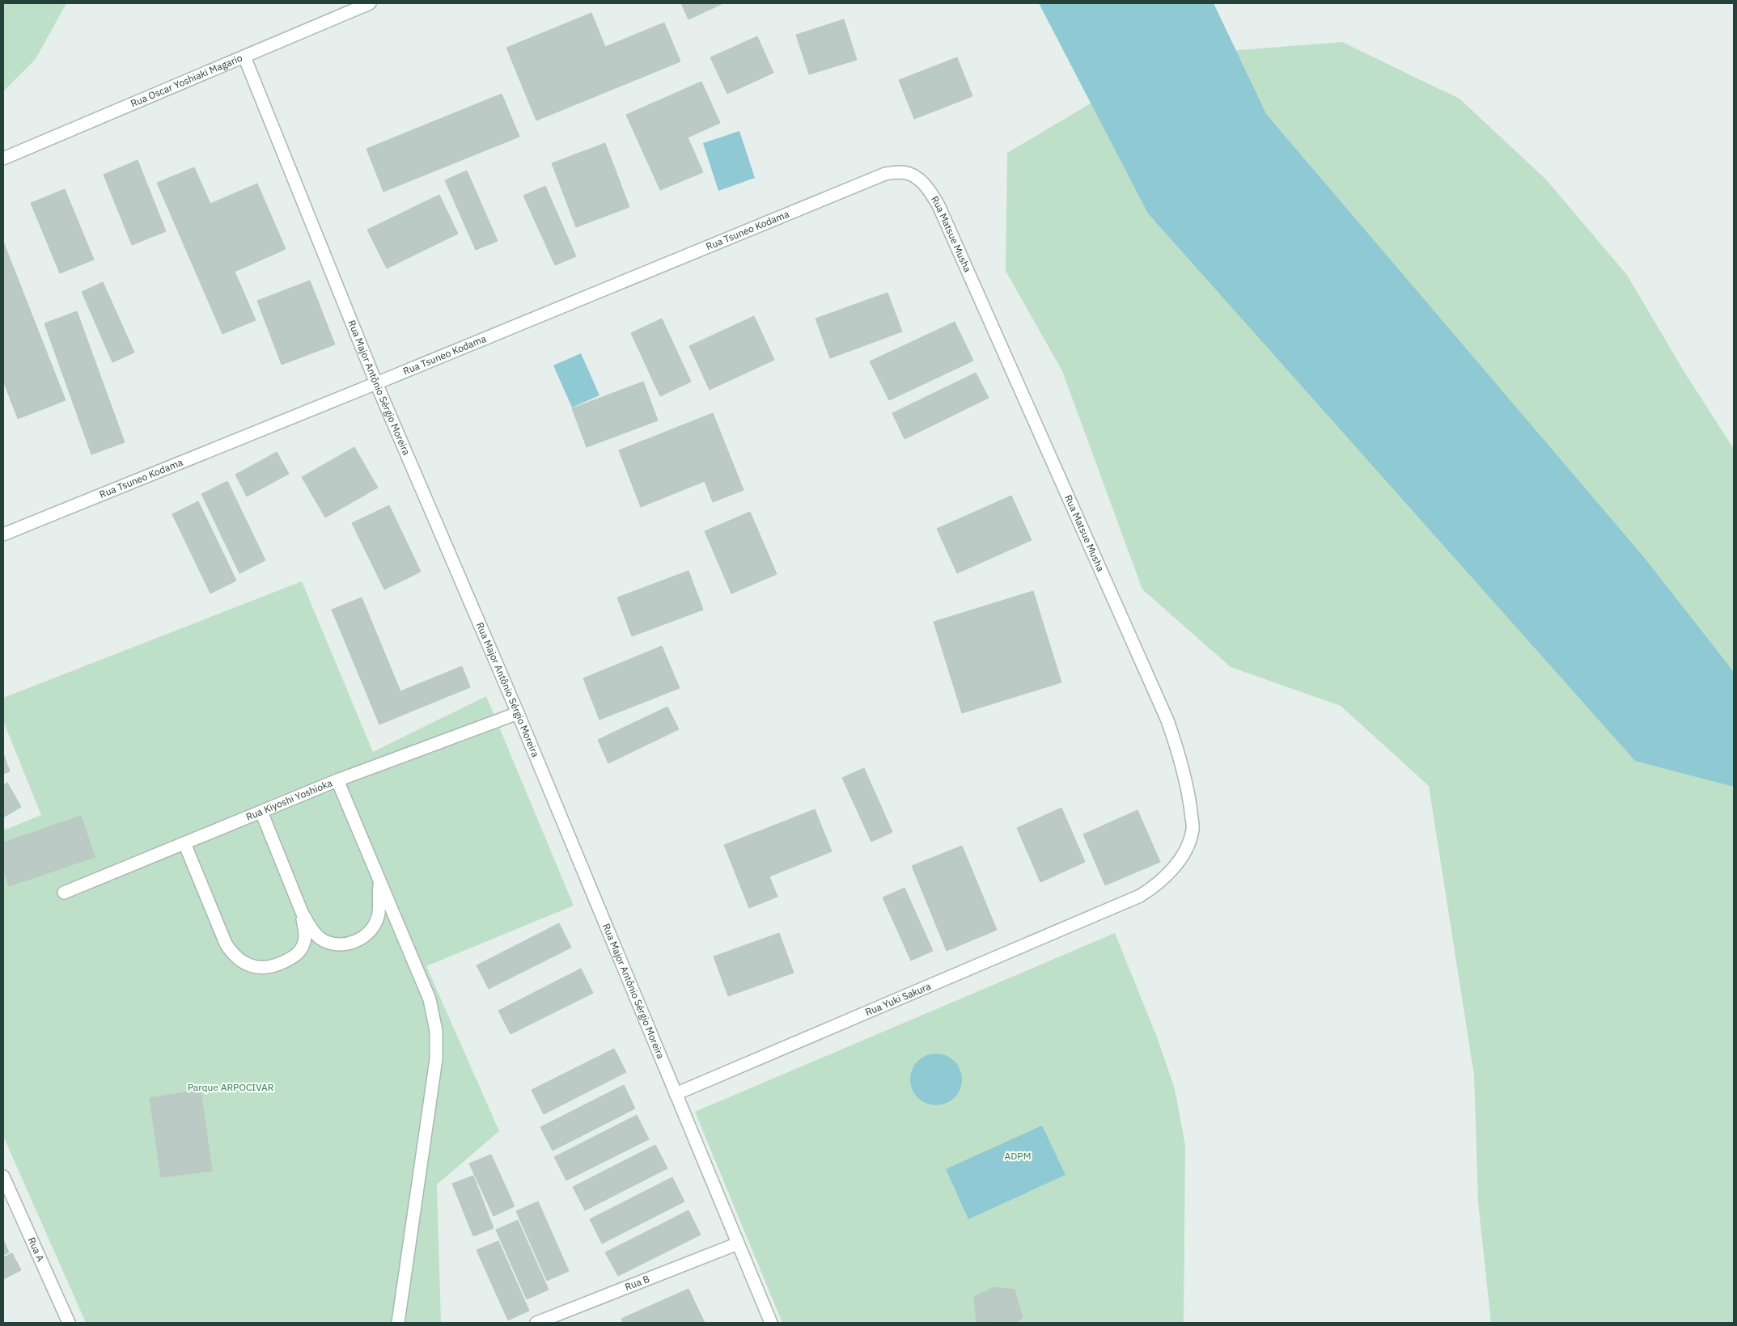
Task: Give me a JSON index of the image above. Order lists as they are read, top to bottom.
{
  "streets": {
    "street": [
      "Rua Oscar Yoshiaki Magario",
      "Rua Tsuneo Kodama",
      "Rua Matsue Musha",
      "Rua Major Antônio Sérgio Moreira",
      "Rua Kiyoshi Yoshioka",
      "Rua Yuki Sakura",
      "Rua A",
      "Rua B"
    ]
  },
  "crossings": [
    ["Rua Oscar Yoshiaki Magario", "Rua Major Antônio Sérgio Moreira"],
    ["Rua Tsuneo Kodama", "Rua Matsue Musha"],
    ["Rua Tsuneo Kodama", "Rua Major Antônio Sérgio Moreira"],
    ["Rua Matsue Musha", "Rua Yuki Sakura"],
    ["Rua Major Antônio Sérgio Moreira", "Rua Kiyoshi Yoshioka"],
    ["Rua Major Antônio Sérgio Moreira", "Rua Yuki Sakura"],
    ["Rua Major Antônio Sérgio Moreira", "Rua B"]
  ],
  "parks": ["Parque ARPOCIVAR", "ADPM"]
}
